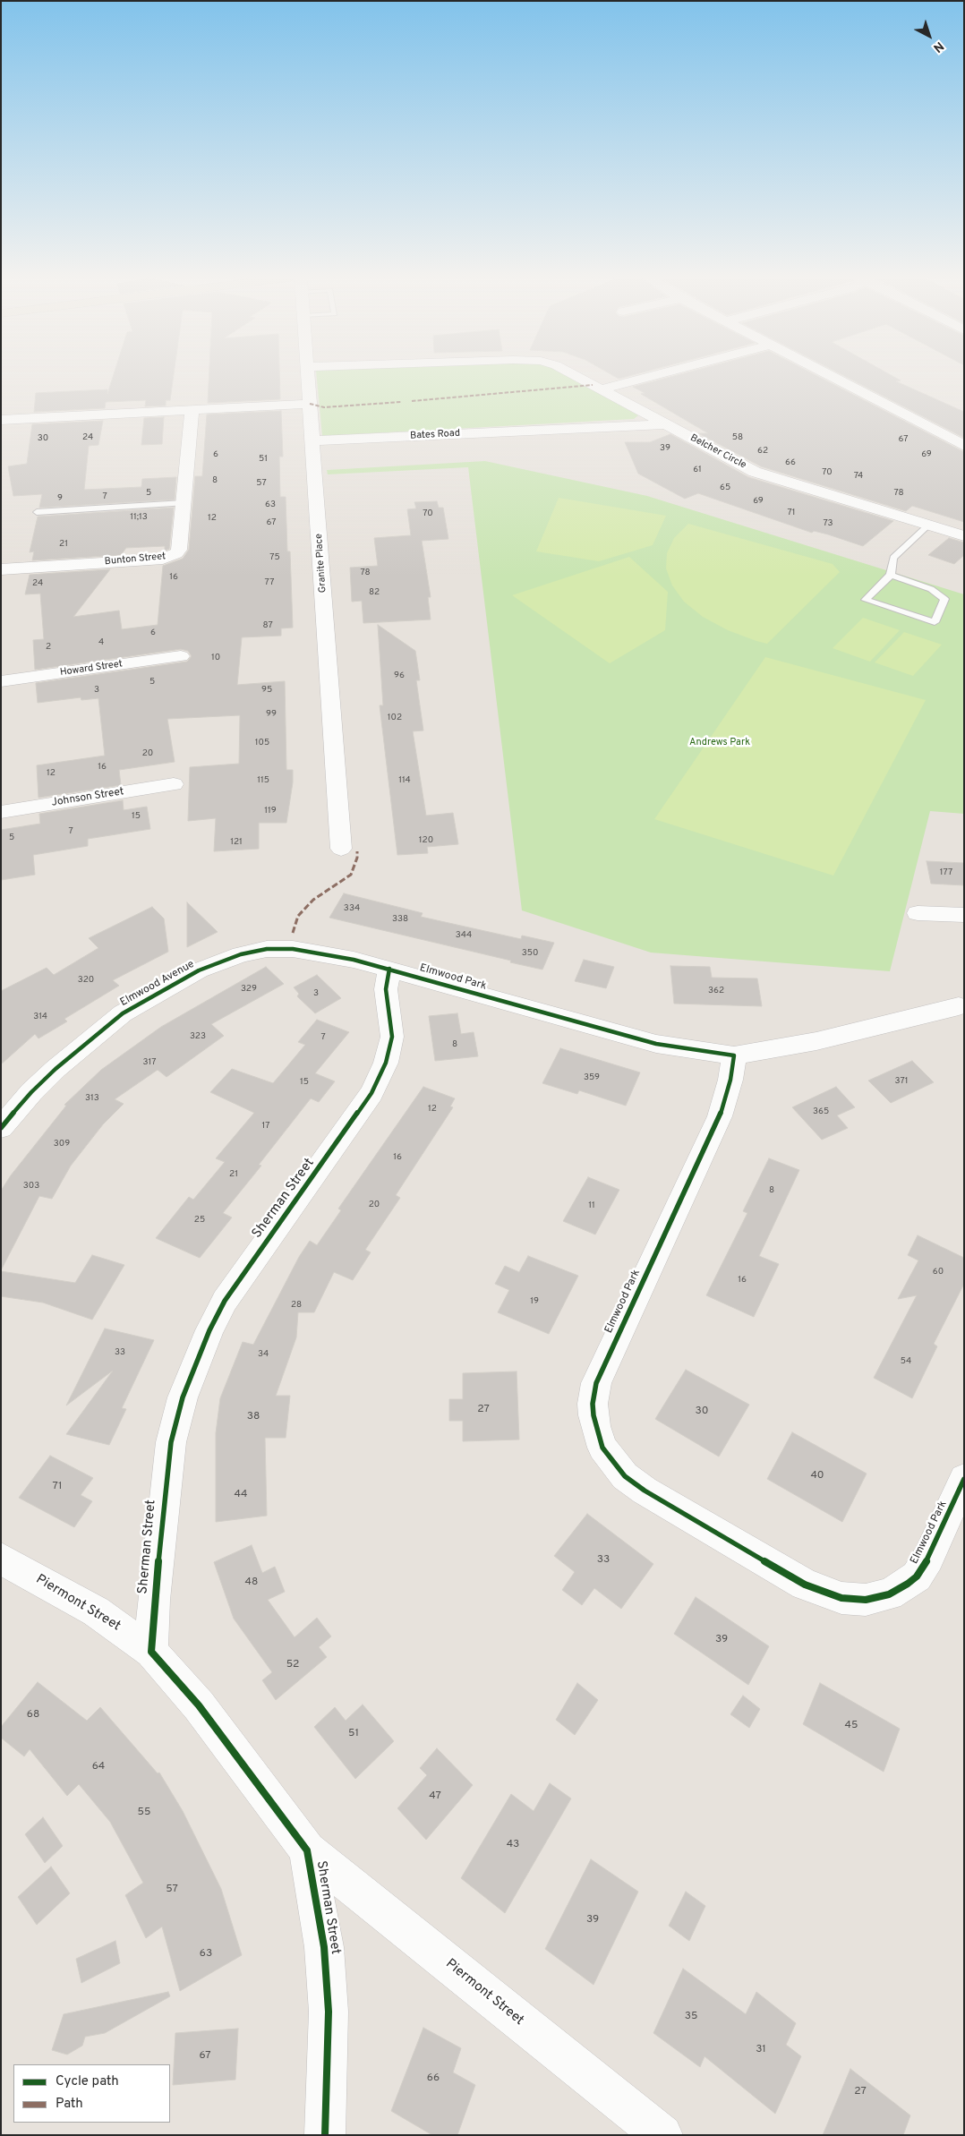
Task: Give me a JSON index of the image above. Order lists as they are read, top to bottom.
{
  "streets": {
    "street": [
      "Bates Road",
      "Belcher Circle",
      "Bunton Street",
      "Granite Place",
      "Howard Street",
      "Johnson Street",
      "Elmwood Park",
      "Elmwood Avenue",
      "Sherman Street",
      "Piermont Street"
    ]
  },
  "crossings": [
    ["Bates Road", "Belcher Circle"],
    ["Bates Road", "Granite Place"],
    ["Elmwood Park", "Elmwood Avenue"],
    ["Elmwood Park", "Sherman Street"],
    ["Elmwood Avenue", "Sherman Street"],
    ["Sherman Street", "Piermont Street"]
  ],
  "parks": ["Andrews Park"],
  "house_numbers": [
    "24",
    "58",
    "30",
    "67",
    "39",
    "62",
    "6",
    "69",
    "51",
    "66",
    "61",
    "70",
    "74",
    "8",
    "57",
    "65",
    "5",
    "78",
    "7",
    "9",
    "69",
    "63",
    "71",
    "70",
    "11;13",
    "12",
    "67",
    "73",
    "21",
    "75",
    "78",
    "16",
    "77",
    "24",
    "82",
    "87",
    "6",
    "4",
    "2",
    "10",
    "96",
    "5",
    "3",
    "95",
    "99",
    "102",
    "105",
    "20",
    "16",
    "12",
    "115",
    "114",
    "119",
    "15",
    "7",
    "5",
    "120",
    "121",
    "177",
    "334",
    "338",
    "344",
    "350",
    "320",
    "329",
    "362",
    "3",
    "314",
    "323",
    "7",
    "8",
    "317",
    "359",
    "371",
    "15",
    "313",
    "12",
    "365",
    "17",
    "309",
    "16",
    "21",
    "303",
    "8",
    "20",
    "11",
    "25",
    "60",
    "16",
    "19",
    "28",
    "33",
    "34",
    "54",
    "27",
    "30",
    "38",
    "40",
    "71",
    "44",
    "33",
    "48",
    "39",
    "52",
    "68",
    "45",
    "51",
    "64",
    "47",
    "55",
    "43",
    "57",
    "39",
    "63",
    "35",
    "31",
    "67",
    "66",
    "27"
  ],
  "legend": ["Cycle path", "Path"],
  "north": "bottom right"
}
